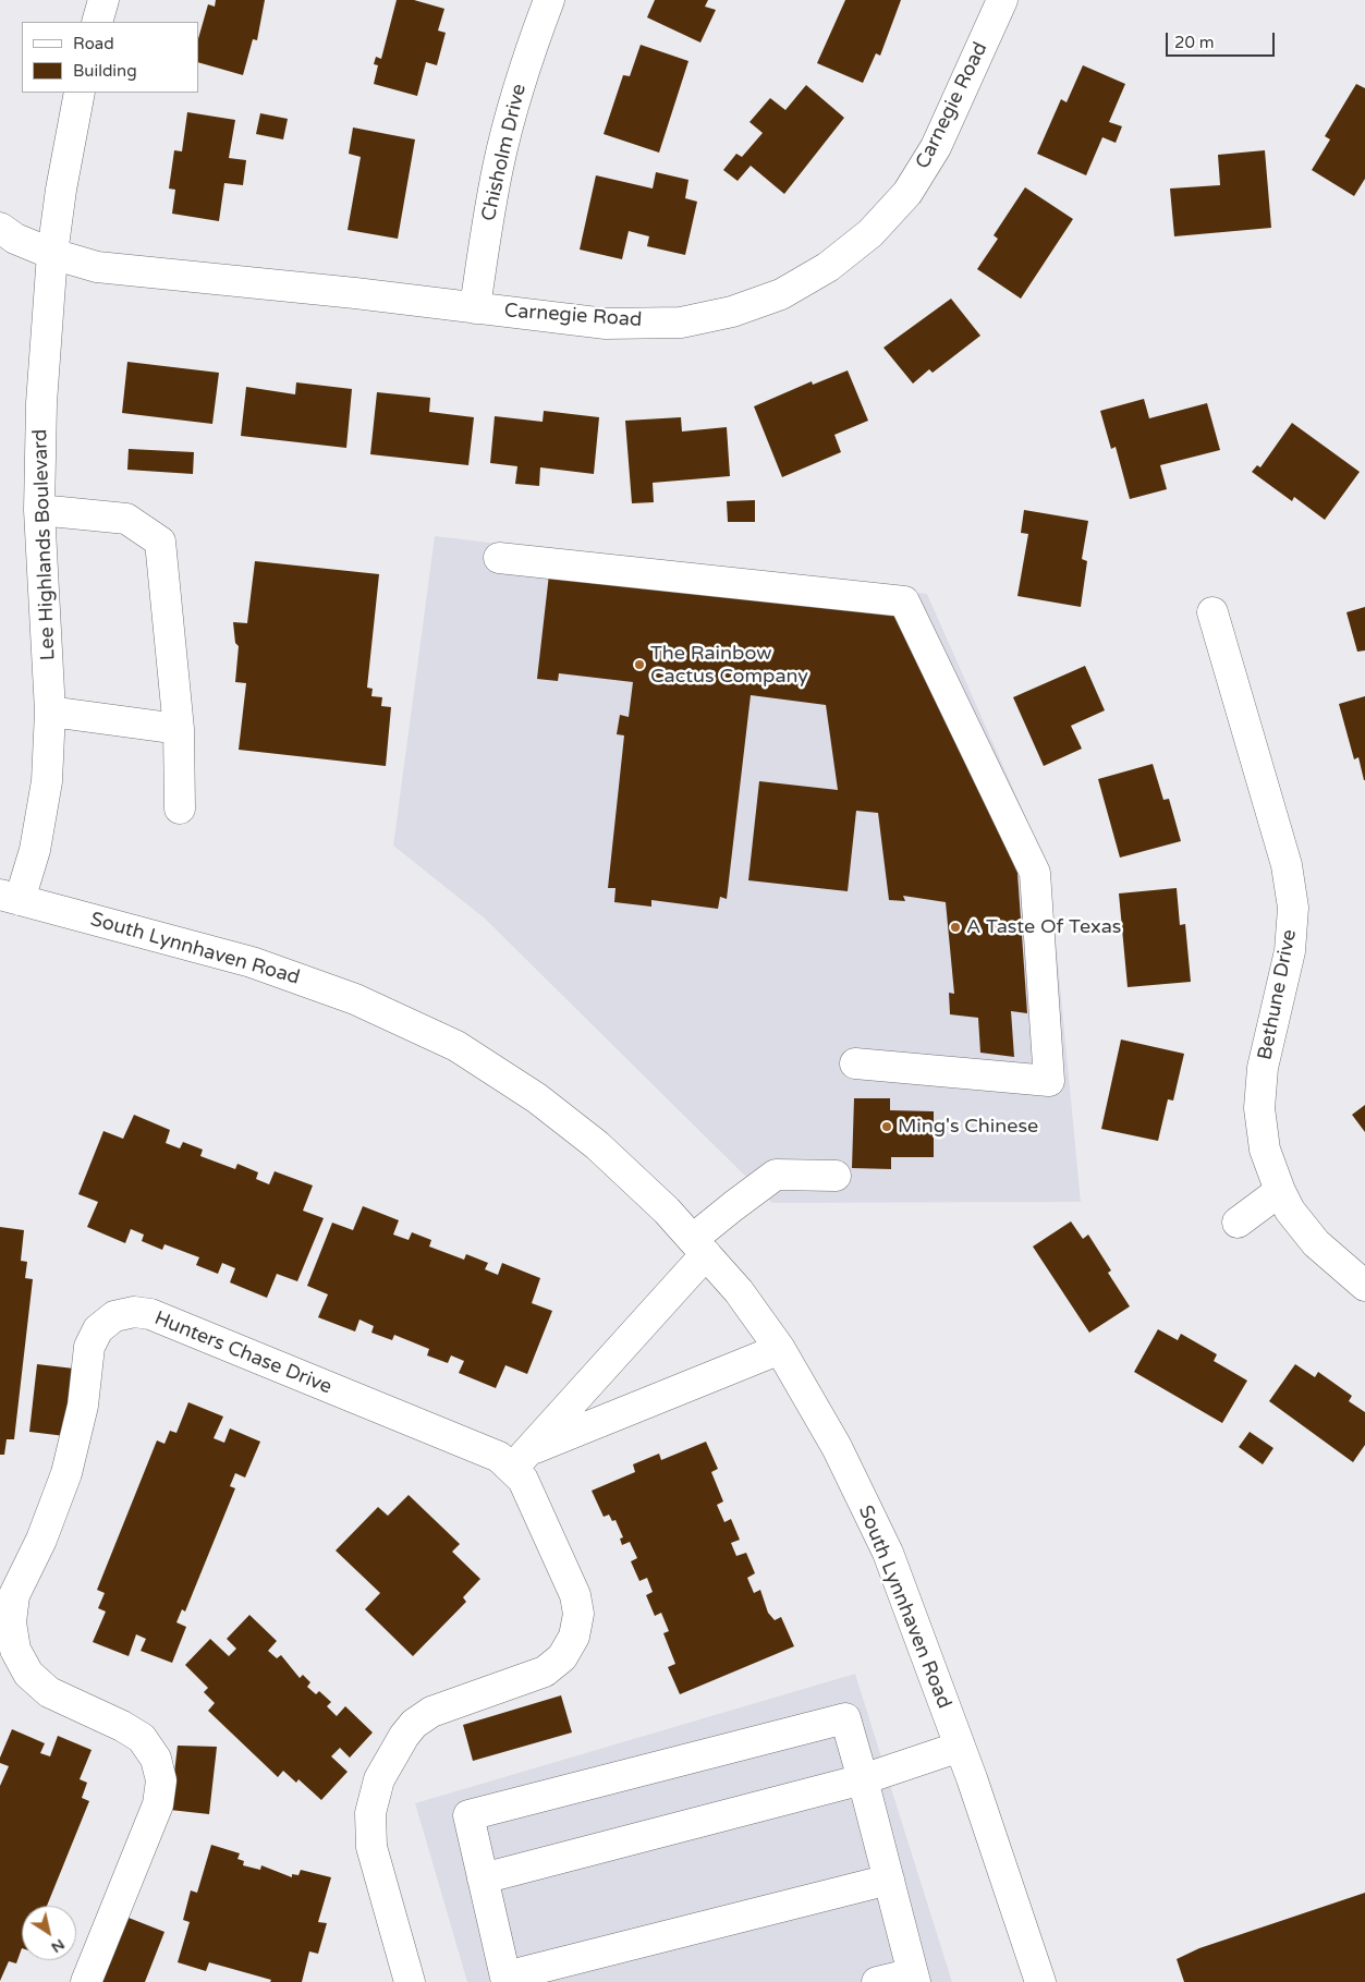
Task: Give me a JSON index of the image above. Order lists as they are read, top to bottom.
{
  "streets": {
    "street": [
      "Carnegie Road",
      "Chisholm Drive",
      "Lee Highlands Boulevard",
      "South Lynnhaven Road",
      "Bethune Drive",
      "Hunters Chase Drive"
    ]
  },
  "crossings": [
    ["Carnegie Road", "Chisholm Drive"],
    ["Carnegie Road", "Lee Highlands Boulevard"],
    ["Lee Highlands Boulevard", "South Lynnhaven Road"]
  ],
  "places": ["The Rainbow Cactus Company", "A Taste Of Texas", "Ming's Chinese"],
  "legend": ["Road", "Building"],
  "scale_bar": "20 m",
  "north": "bottom right"
}
